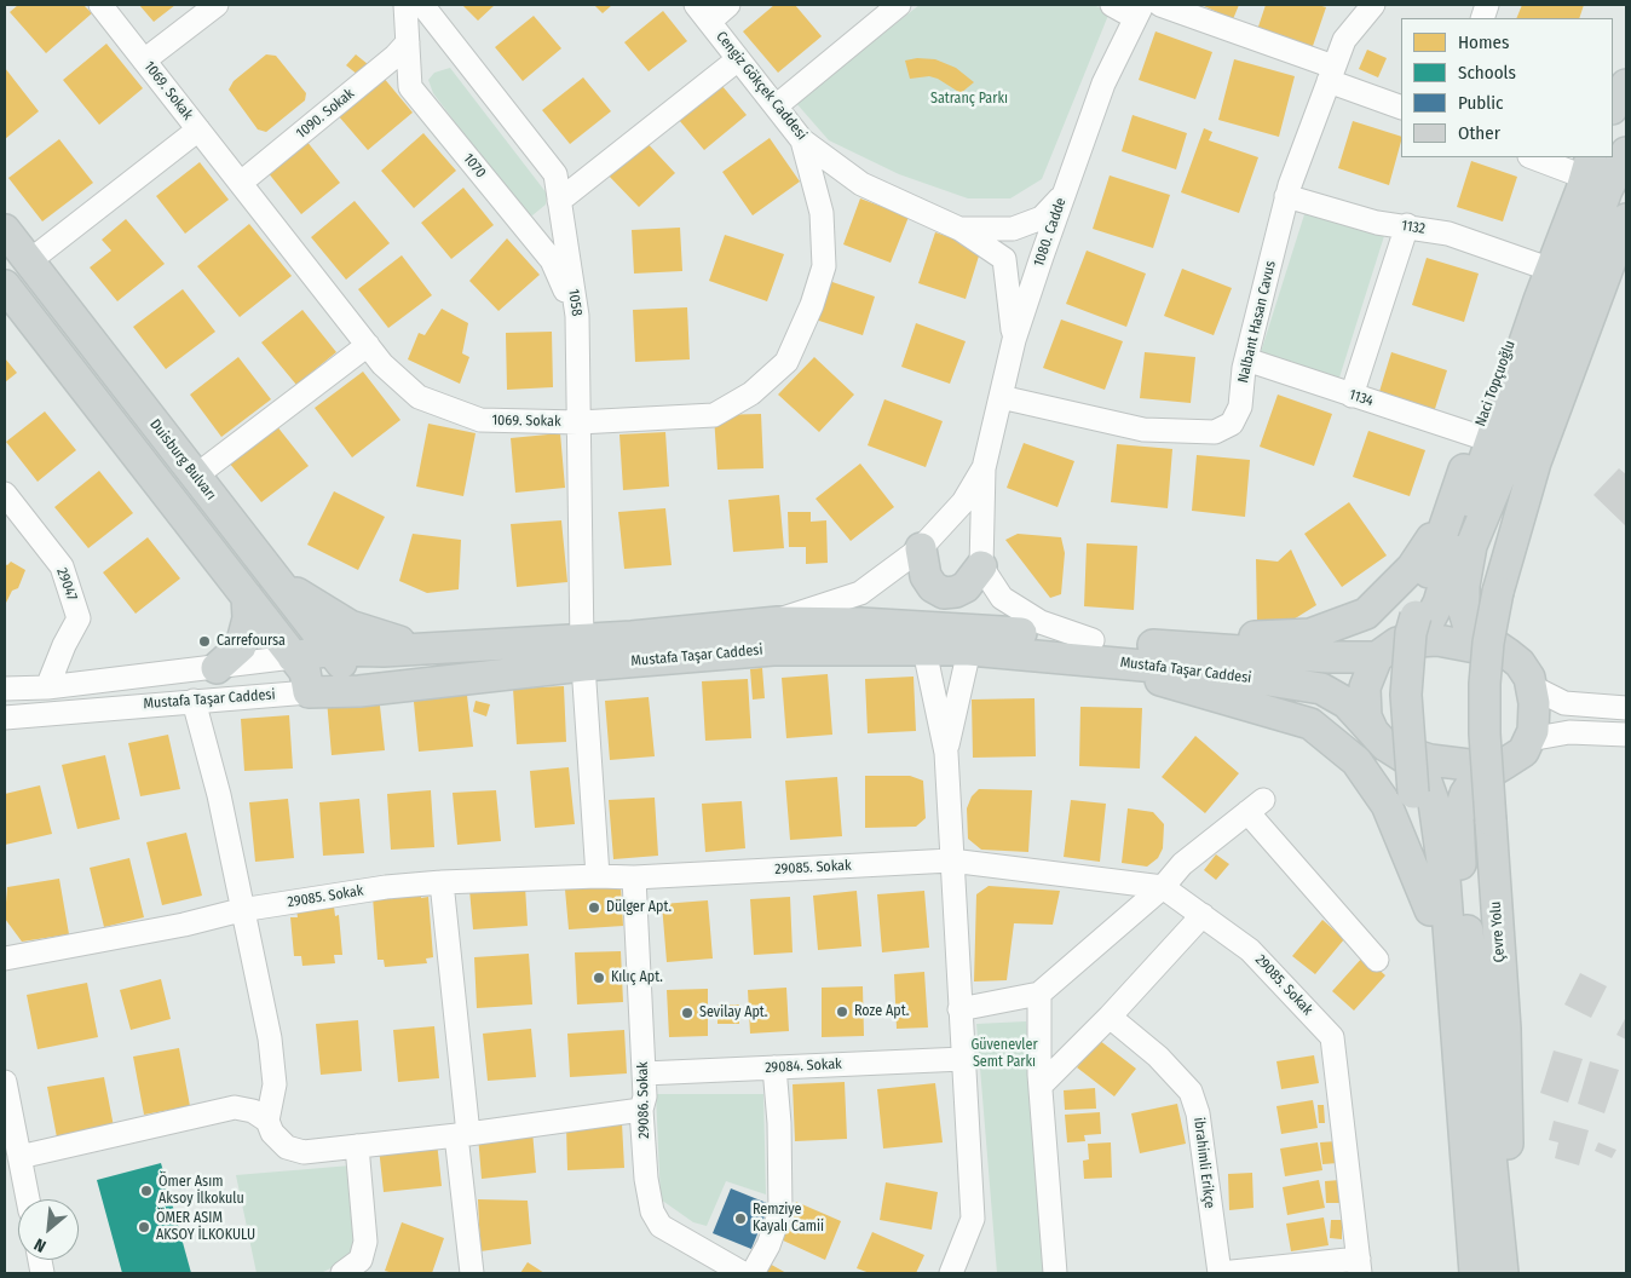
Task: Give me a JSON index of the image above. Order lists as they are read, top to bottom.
{
  "streets": {
    "main road": [
      "Naci Topçuoğlu",
      "Duisburg Bulvarı",
      "Mustafa Taşar Caddesi",
      "Çevre Yolu"
    ],
    "street": [
      "Cengiz Gökçek Caddesi",
      "1069. Sokak",
      "1090. Sokak",
      "1070",
      "1132",
      "1080. Cadde",
      "1058",
      "Nalbant Hasan Cavus",
      "1134",
      "29047",
      "29085. Sokak",
      "29084. Sokak",
      "29086. Sokak",
      "ibrahimli Erikçe"
    ]
  },
  "crossings": [
    ["Cengiz Gökçek Caddesi", "1069. Sokak"],
    ["Cengiz Gökçek Caddesi", "1080. Cadde"],
    ["1069. Sokak", "1090. Sokak"],
    ["1069. Sokak", "1058"],
    ["1090. Sokak", "1070"],
    ["1070", "1058"],
    ["1132", "Nalbant Hasan Cavus"],
    ["1132", "Naci Topçuoğlu"],
    ["1080. Cadde", "Nalbant Hasan Cavus"],
    ["1058", "Mustafa Taşar Caddesi"],
    ["Nalbant Hasan Cavus", "1134"],
    ["Naci Topçuoğlu", "1134"],
    ["Duisburg Bulvarı", "Mustafa Taşar Caddesi"],
    ["29047", "Mustafa Taşar Caddesi"],
    ["29085. Sokak", "29086. Sokak"],
    ["29084. Sokak", "29086. Sokak"]
  ],
  "parks": ["Satranç Parkı", "Güvenevler Semt Parkı"],
  "places": [
    "Carrefoursa",
    "Dülger Apt.",
    "Kılıç Apt.",
    "Roze Apt.",
    "Sevilay Apt.",
    "Ömer Asım Aksoy İlkokulu",
    "Remziye Kayalı Camii",
    "ÖMER ASIM AKSOY İLKOKULU"
  ],
  "legend": [
    "Homes",
    "Schools",
    "Public",
    "Other"
  ],
  "north": "bottom left"
}
